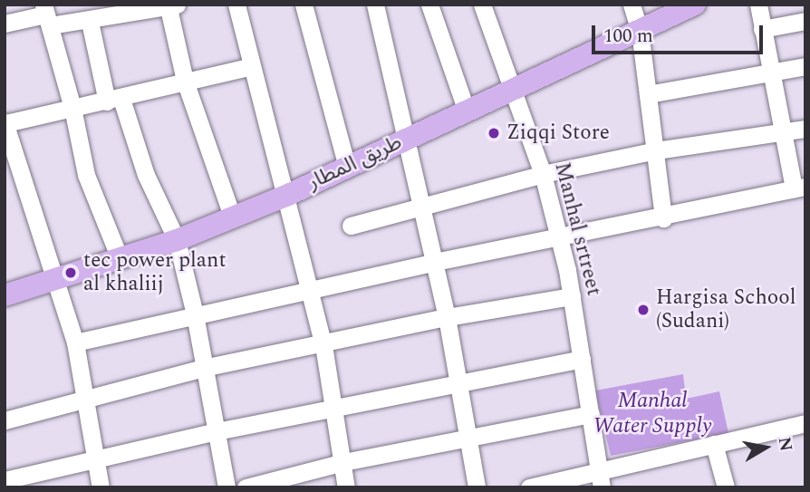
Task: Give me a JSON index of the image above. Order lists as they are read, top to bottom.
{
  "streets": {
    "main road": ["طريق المطار"],
    "street": ["Manhal srtreet"]
  },
  "crossings": [
    ["طريق المطار", "Manhal srtreet"]
  ],
  "water": ["Manhal Water Supply"],
  "places": ["Ziqqi Store", "tec power plant al khaliij", "Hargisa School (Sudani)"],
  "scale_bar": "100 m",
  "north": "right"
}
